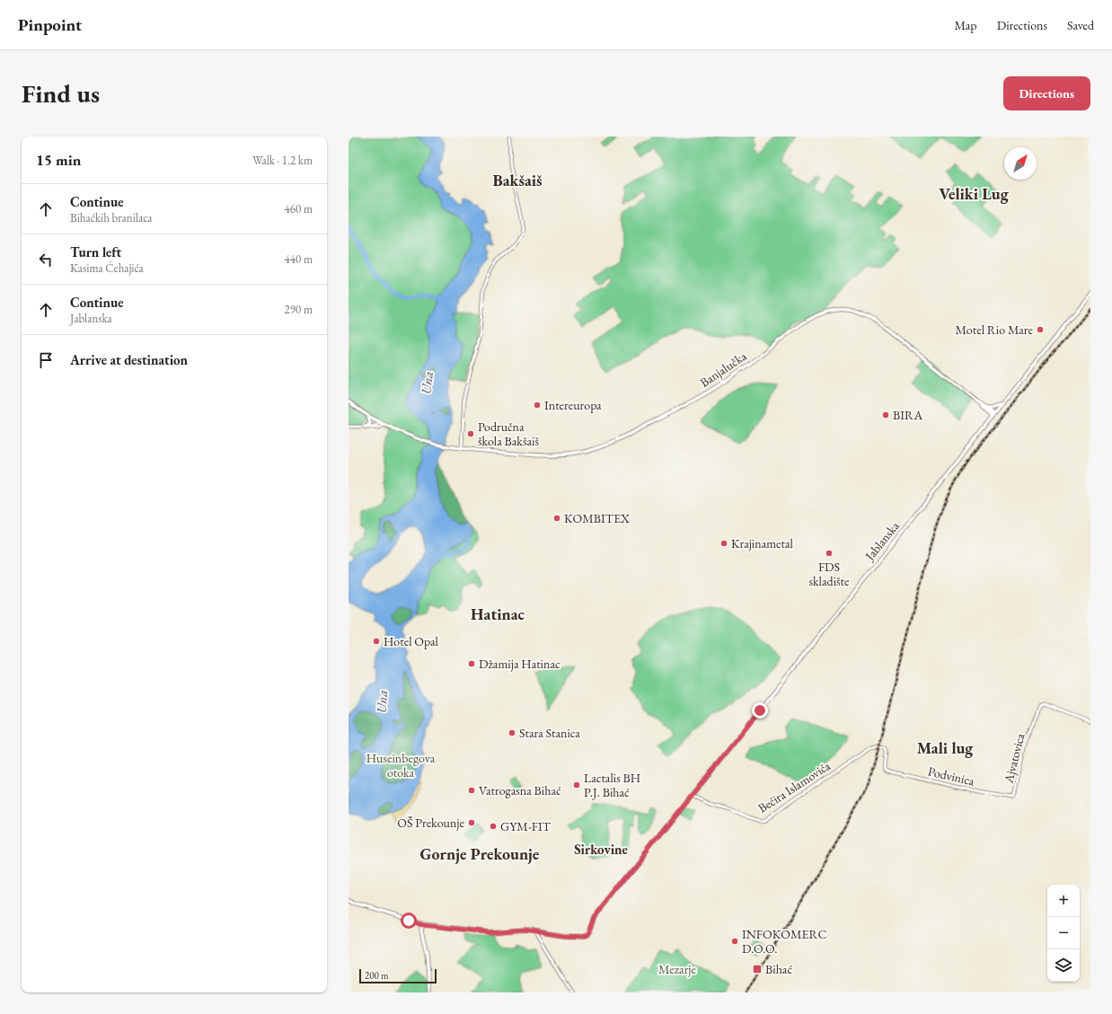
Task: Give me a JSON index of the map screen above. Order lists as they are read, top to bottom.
{
  "streets": {
    "main road": ["Banjalučka", "Jablanska"],
    "street": ["Ajvatovica", "Podvinica", "Bećira Islamovića"]
  },
  "crossings": [
    ["Jablanska", "Bećira Islamovića"],
    ["Ajvatovica", "Podvinica"],
    ["Podvinica", "Bećira Islamovića"]
  ],
  "districts": [
    "Bakšaiš",
    "Veliki Lug",
    "Hatinac",
    "Mali lug",
    "Sirkovine",
    "Gornje Prekounje"
  ],
  "water": ["Una"],
  "parks": ["Huseinbegova otoka", "Mezarje"],
  "places": {
    "other": [
      "Motel Rio Mare",
      "Intereuropa",
      "BIRA",
      "Područna škola Bakšaiš",
      "KOMBITEX",
      "Krajinametal",
      "FDS skladište",
      "Hotel Opal",
      "Džamija Hatinac",
      "Stara Stanica",
      "Lactalis BH P.J. Bihać",
      "Vatrogasna Bihać",
      "OŠ Prekounje",
      "GYM-FIT",
      "INFOKOMERC D.O.O."
    ],
    "transit": ["Bihać"]
  },
  "scale_bar": "200 m",
  "north": "top right",
  "page": {
    "header": "Pinpoint",
    "nav": ["Map", "Directions", "Saved"],
    "buttons": "Directions",
    "title": "Find us",
    "heading": ["15 min", "Walk · 1.2 km"],
    "list": [
      ["Continue", "Bihaćkih branilaca", "460 m"],
      ["Turn left", "Kasima Ćehajića", "440 m"],
      ["Continue", "Jablanska", "290 m"],
      "Arrive at destination"
    ],
    "map_buttons": ["+", "−"],
    "scale": "200 m"
  }
}
